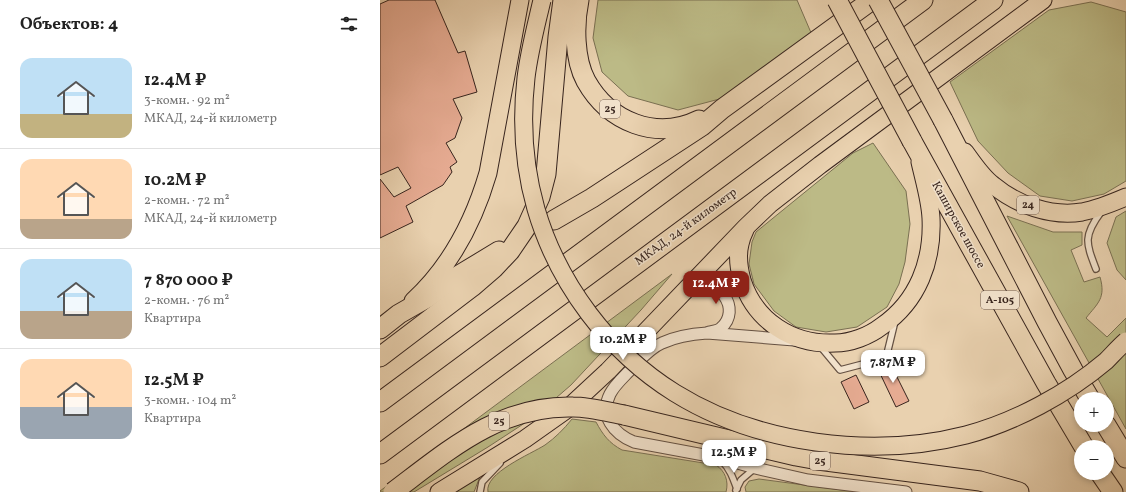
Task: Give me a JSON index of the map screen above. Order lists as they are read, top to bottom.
{
  "streets": {
    "highway": [
      "25",
      "Каширское шоссе",
      "МКАД, 24-й километр",
      "А-105"
    ],
    "main road": ["24"]
  },
  "crossings": [
    ["24", "А-105"]
  ],
  "page": {
    "heading": "Объектов: 4",
    "list": [
      {
        "name": "12.4M ₽",
        "note": "3-комн. · 92 m² · МКАД, 24-й километр"
      },
      {
        "name": "10.2M ₽",
        "note": "2-комн. · 72 m² · МКАД, 24-й километр"
      },
      {
        "name": "7 870 000 ₽",
        "note": "2-комн. · 76 m² · Квартира"
      },
      {
        "name": "12.5M ₽",
        "note": "3-комн. · 104 m² · Квартира"
      }
    ],
    "price": [
      "12.4M ₽",
      "10.2M ₽",
      "7.87M ₽",
      "12.5M ₽"
    ],
    "map_buttons": ["+", "−"]
  }
}
